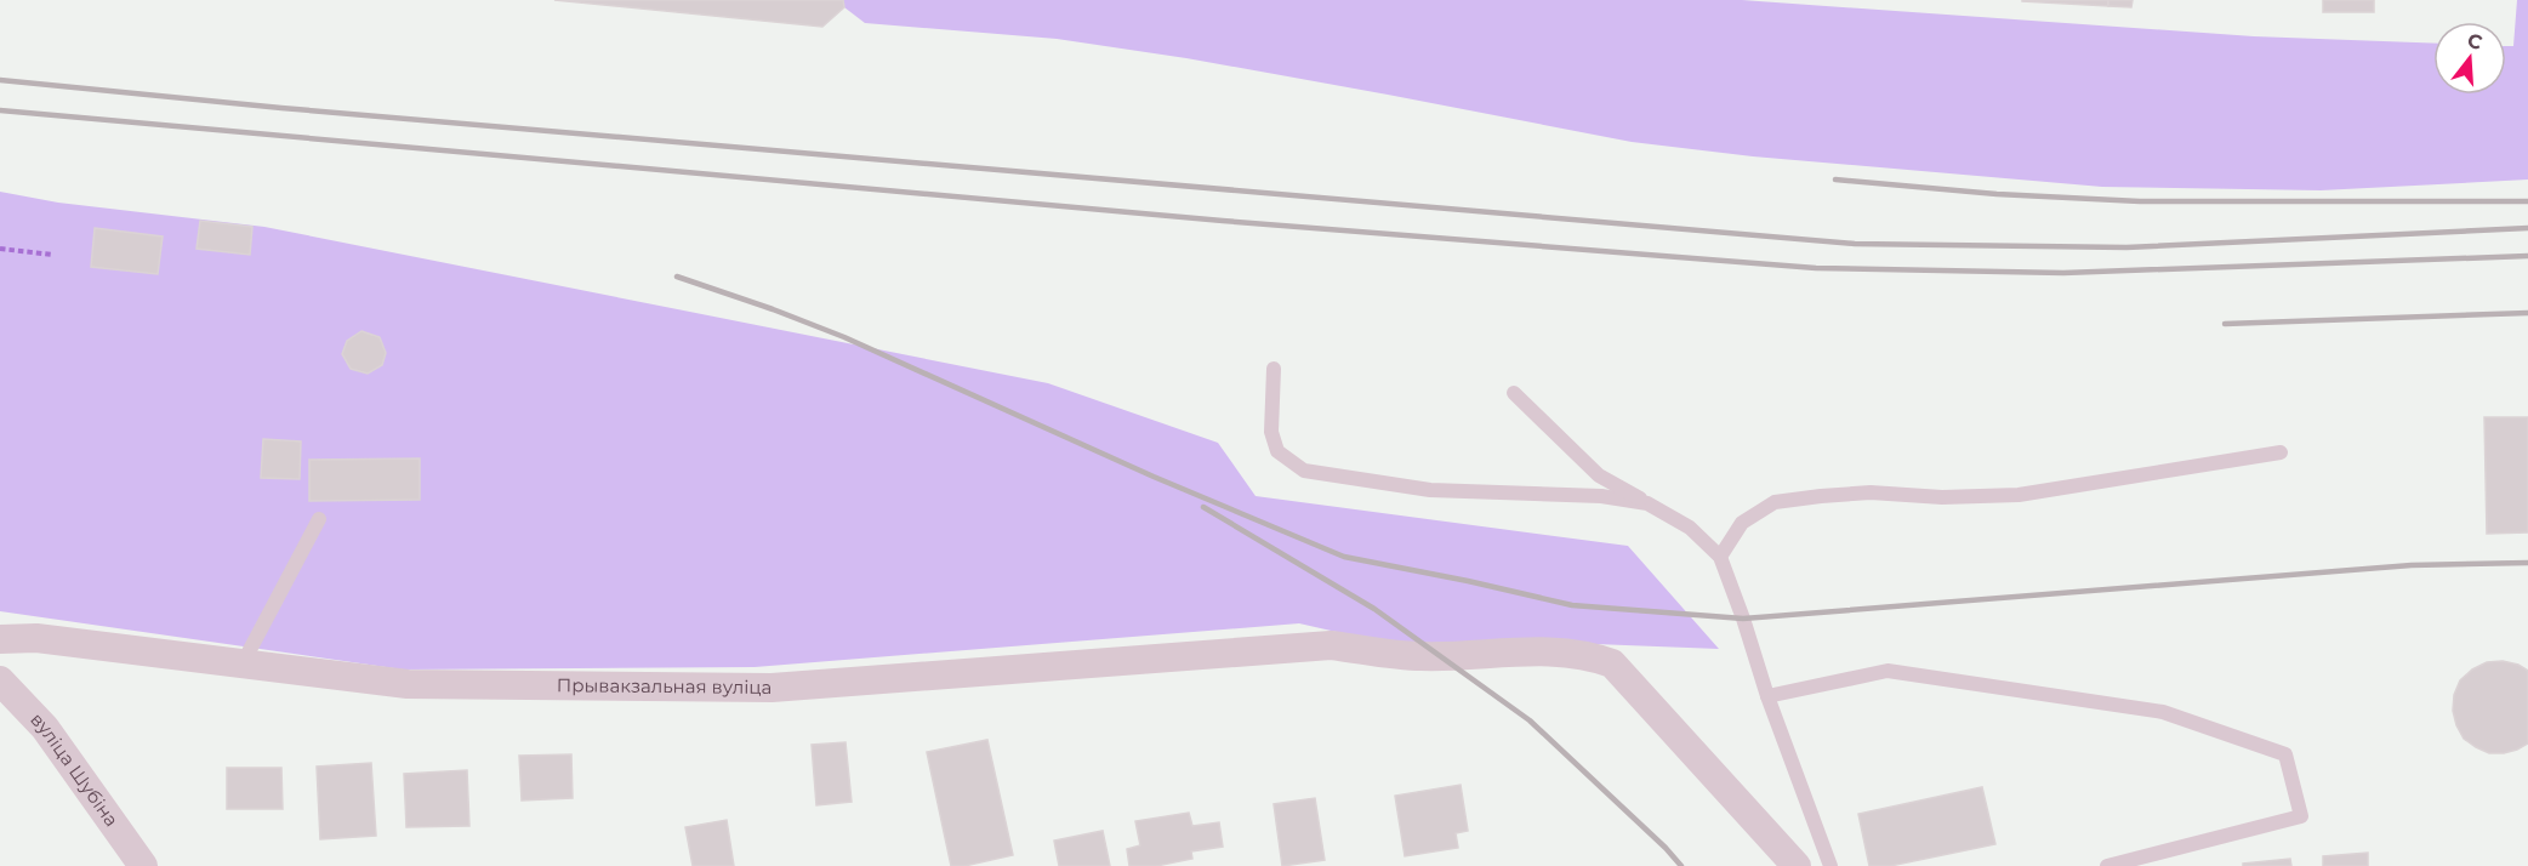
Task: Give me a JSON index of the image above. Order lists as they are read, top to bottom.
{
  "streets": {
    "street": ["Прывакзальная вуліца", "вуліца Шубіна"]
  },
  "north": "top"
}
